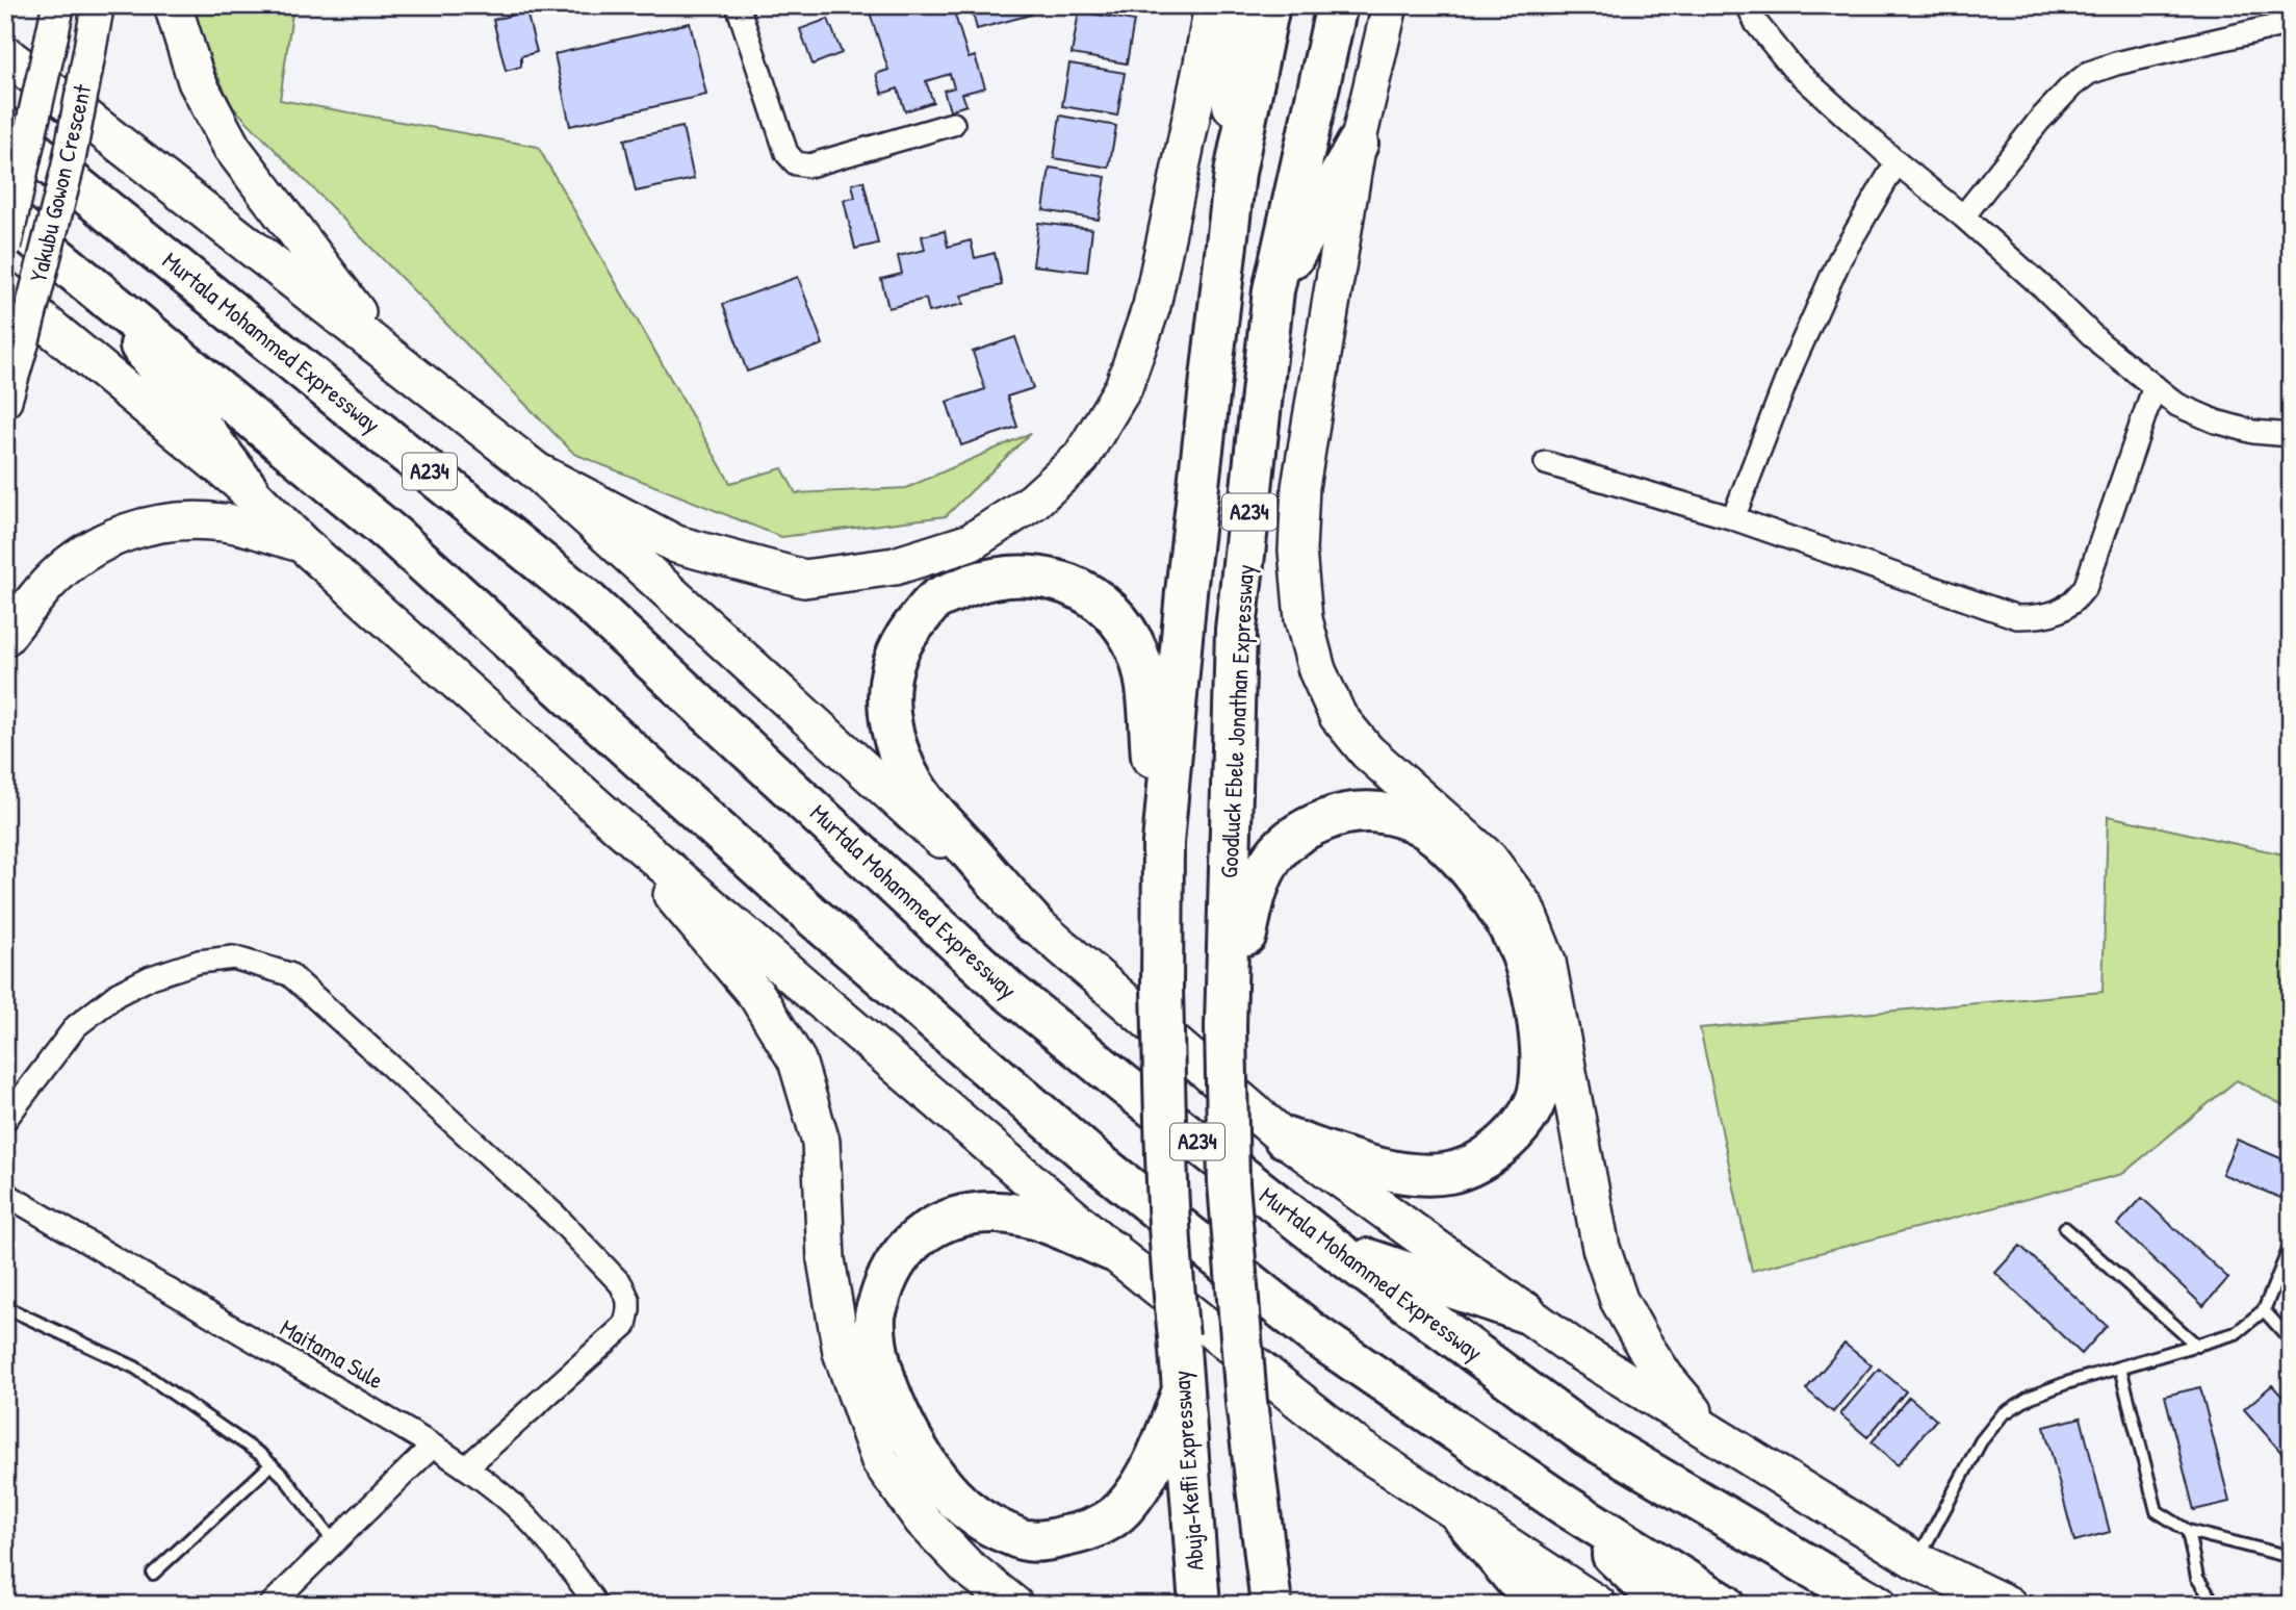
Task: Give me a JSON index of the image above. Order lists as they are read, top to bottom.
{
  "streets": {
    "highway": [
      "Murtala Mohammed Expressway",
      "A234",
      "Goodluck Ebele Jonathan Expressway",
      "Abuja-Keffi Expressway"
    ],
    "main road": ["Yakubu Gowon Crescent"],
    "street": ["Maitama Sule"]
  },
  "crossings": [
    ["A234", "Abuja-Keffi Expressway"]
  ]
}
